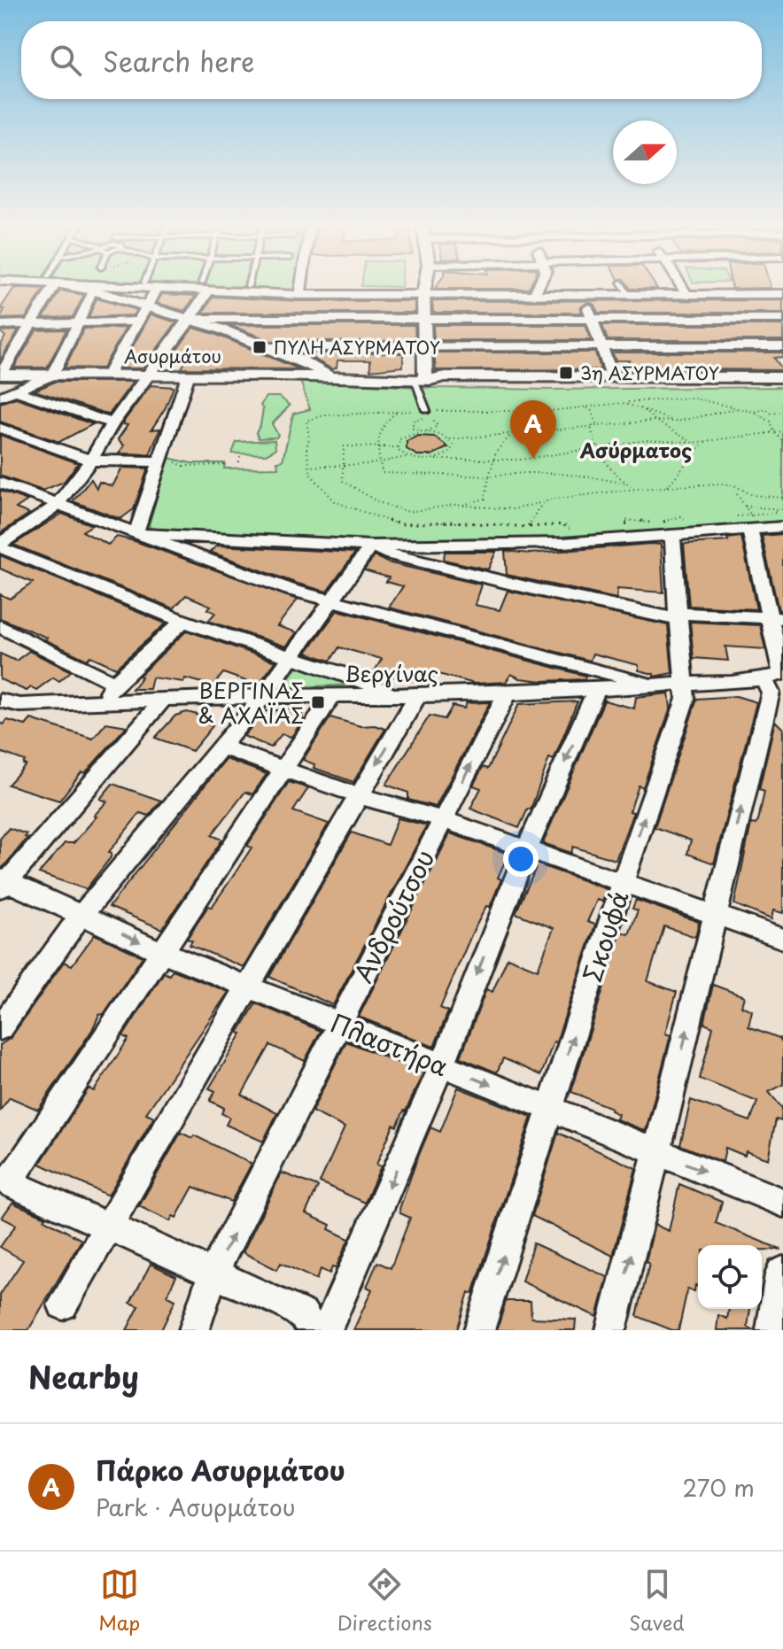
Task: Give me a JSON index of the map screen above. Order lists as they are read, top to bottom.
{
  "streets": {
    "street": [
      "Ασυρμάτου",
      "Βεργίνας",
      "Ανδρούτσου",
      "Σκουφά",
      "Πλαστήρα"
    ]
  },
  "crossings": [
    ["Βεργίνας", "Ανδρούτσου"],
    ["Βεργίνας", "Σκουφά"],
    ["Ανδρούτσου", "Πλαστήρα"],
    ["Σκουφά", "Πλαστήρα"]
  ],
  "one_way": ["Πλαστήρα"],
  "districts": ["Ασύρματος"],
  "places": {
    "transit": ["ΠΥΛΗ ΑΣΥΡΜΑΤΟΥ", "3η ΑΣΥΡΜΑΤΟΥ", "ΒΕΡΓΙΝΑΣ & ΑΧΑΪΑΣ"]
  },
  "north": "right",
  "page": {
    "search": "Search here",
    "pins": "A",
    "heading": "Nearby",
    "list": [
      {
        "mark": "A",
        "name": "Πάρκο Ασυρμάτου",
        "note": "Park · Ασυρμάτου",
        "value": "270 m"
      }
    ],
    "nav": ["Map", "Directions", "Saved"]
  }
}
